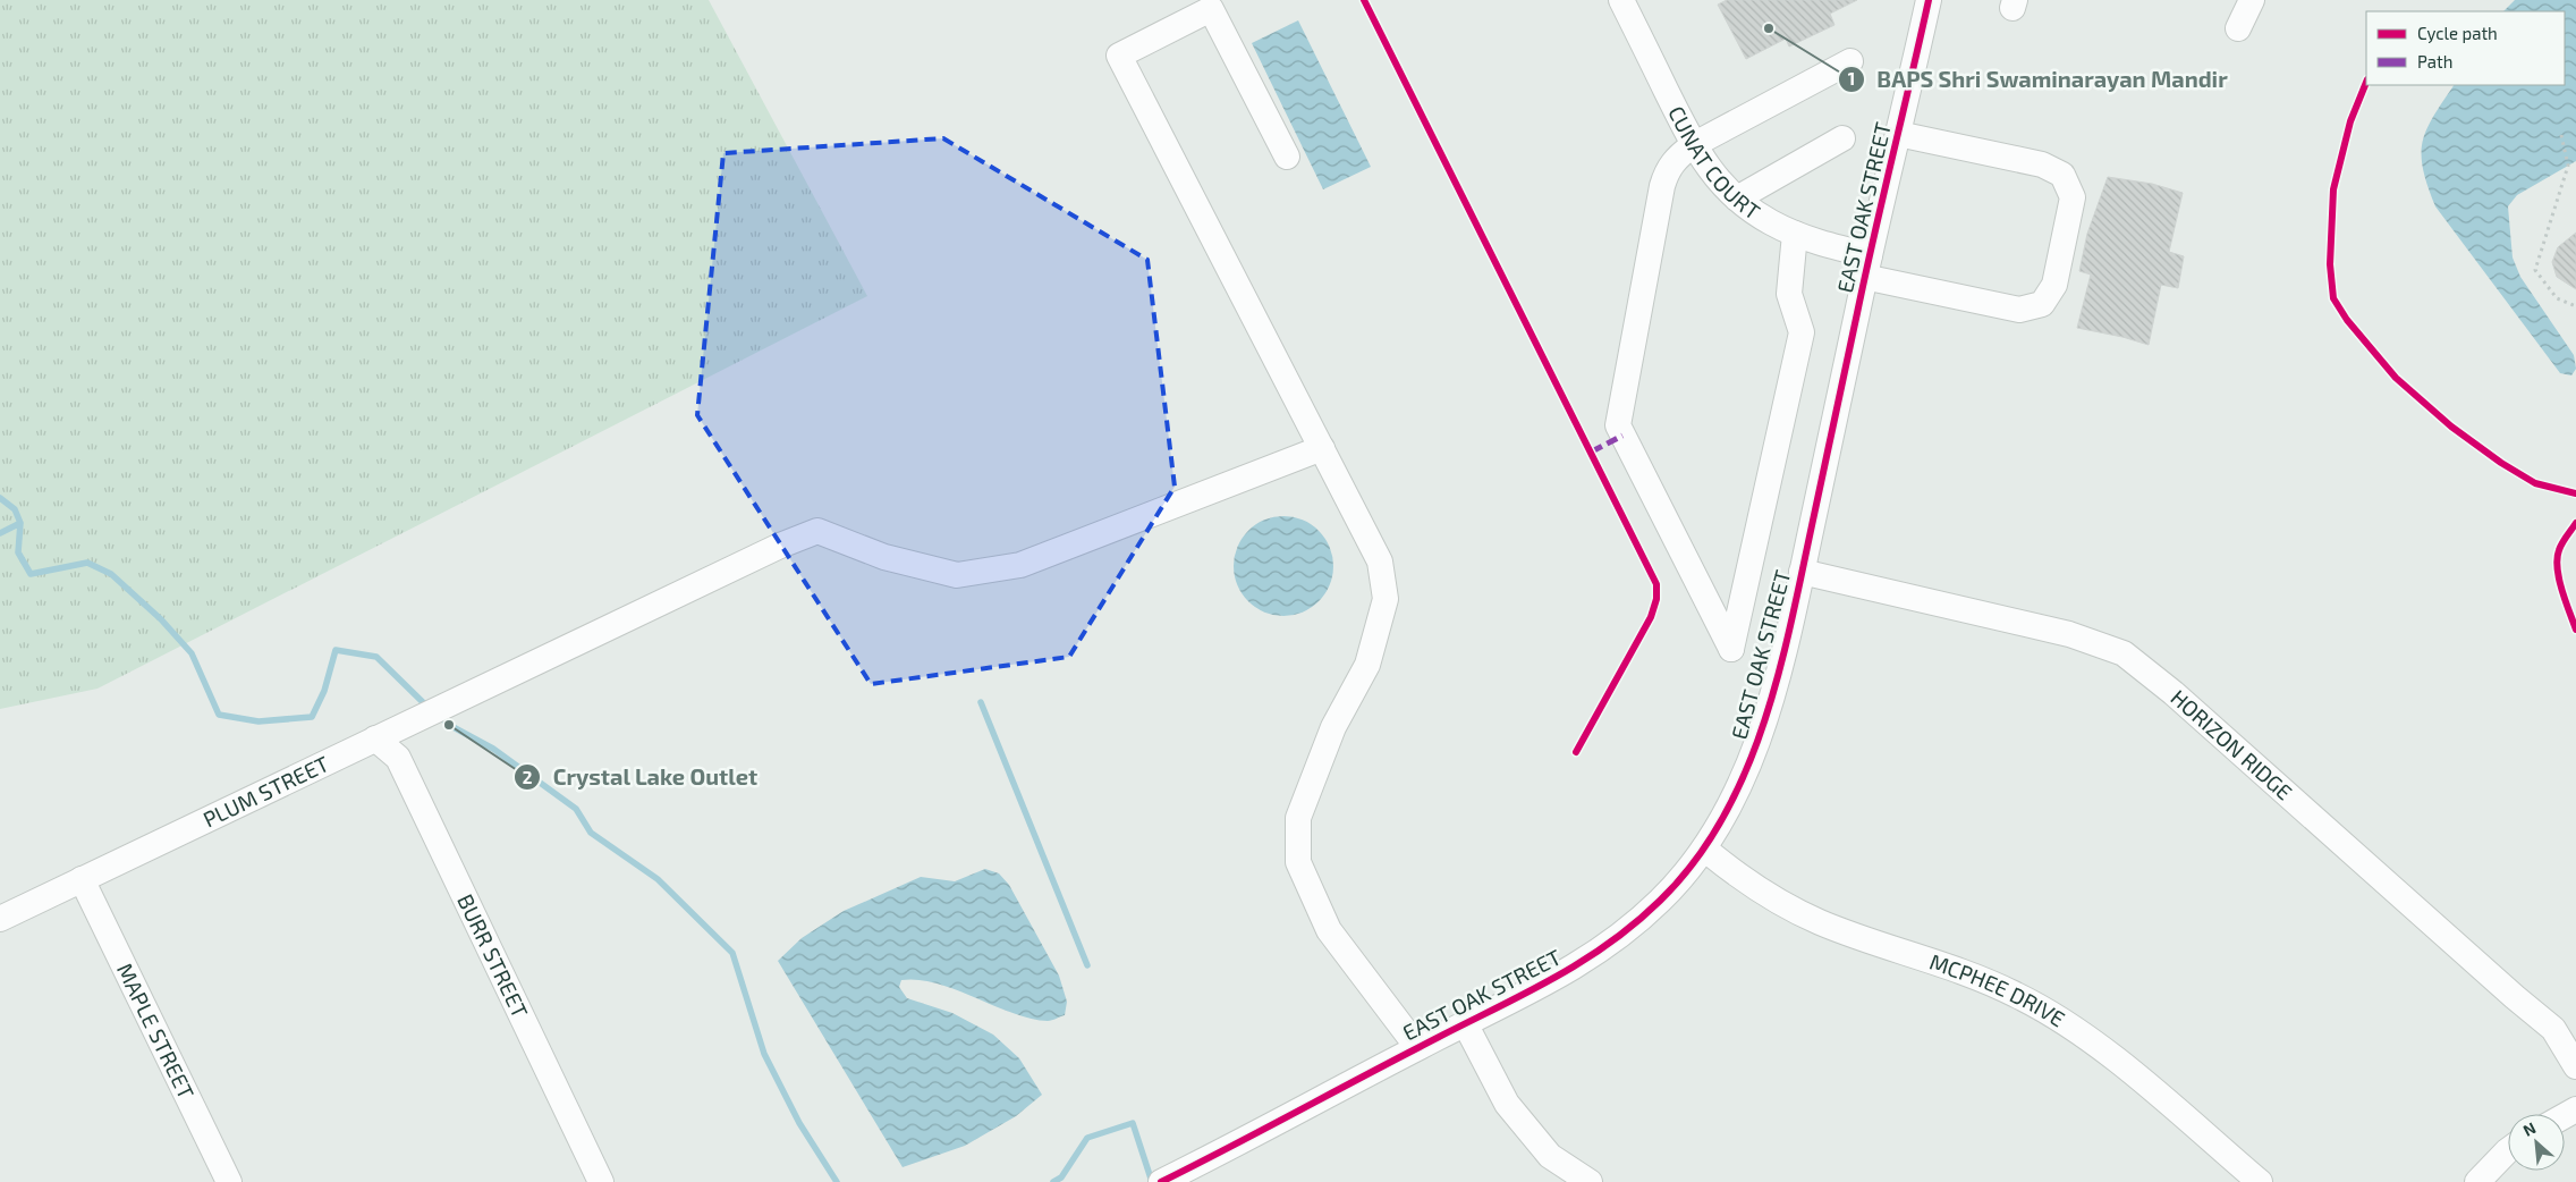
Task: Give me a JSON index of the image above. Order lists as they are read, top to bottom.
{
  "streets": {
    "street": [
      "CUNAT COURT",
      "EAST OAK STREET",
      "HORIZON RIDGE",
      "PLUM STREET",
      "BURR STREET",
      "MCPHEE DRIVE",
      "MAPLE STREET"
    ]
  },
  "crossings": [
    ["CUNAT COURT", "EAST OAK STREET"],
    ["EAST OAK STREET", "HORIZON RIDGE"],
    ["EAST OAK STREET", "MCPHEE DRIVE"],
    ["PLUM STREET", "BURR STREET"],
    ["PLUM STREET", "MAPLE STREET"]
  ],
  "places": ["BAPS Shri Swaminarayan Mandir", "Crystal Lake Outlet"],
  "legend": ["Cycle path", "Path"],
  "north": "top left"
}
